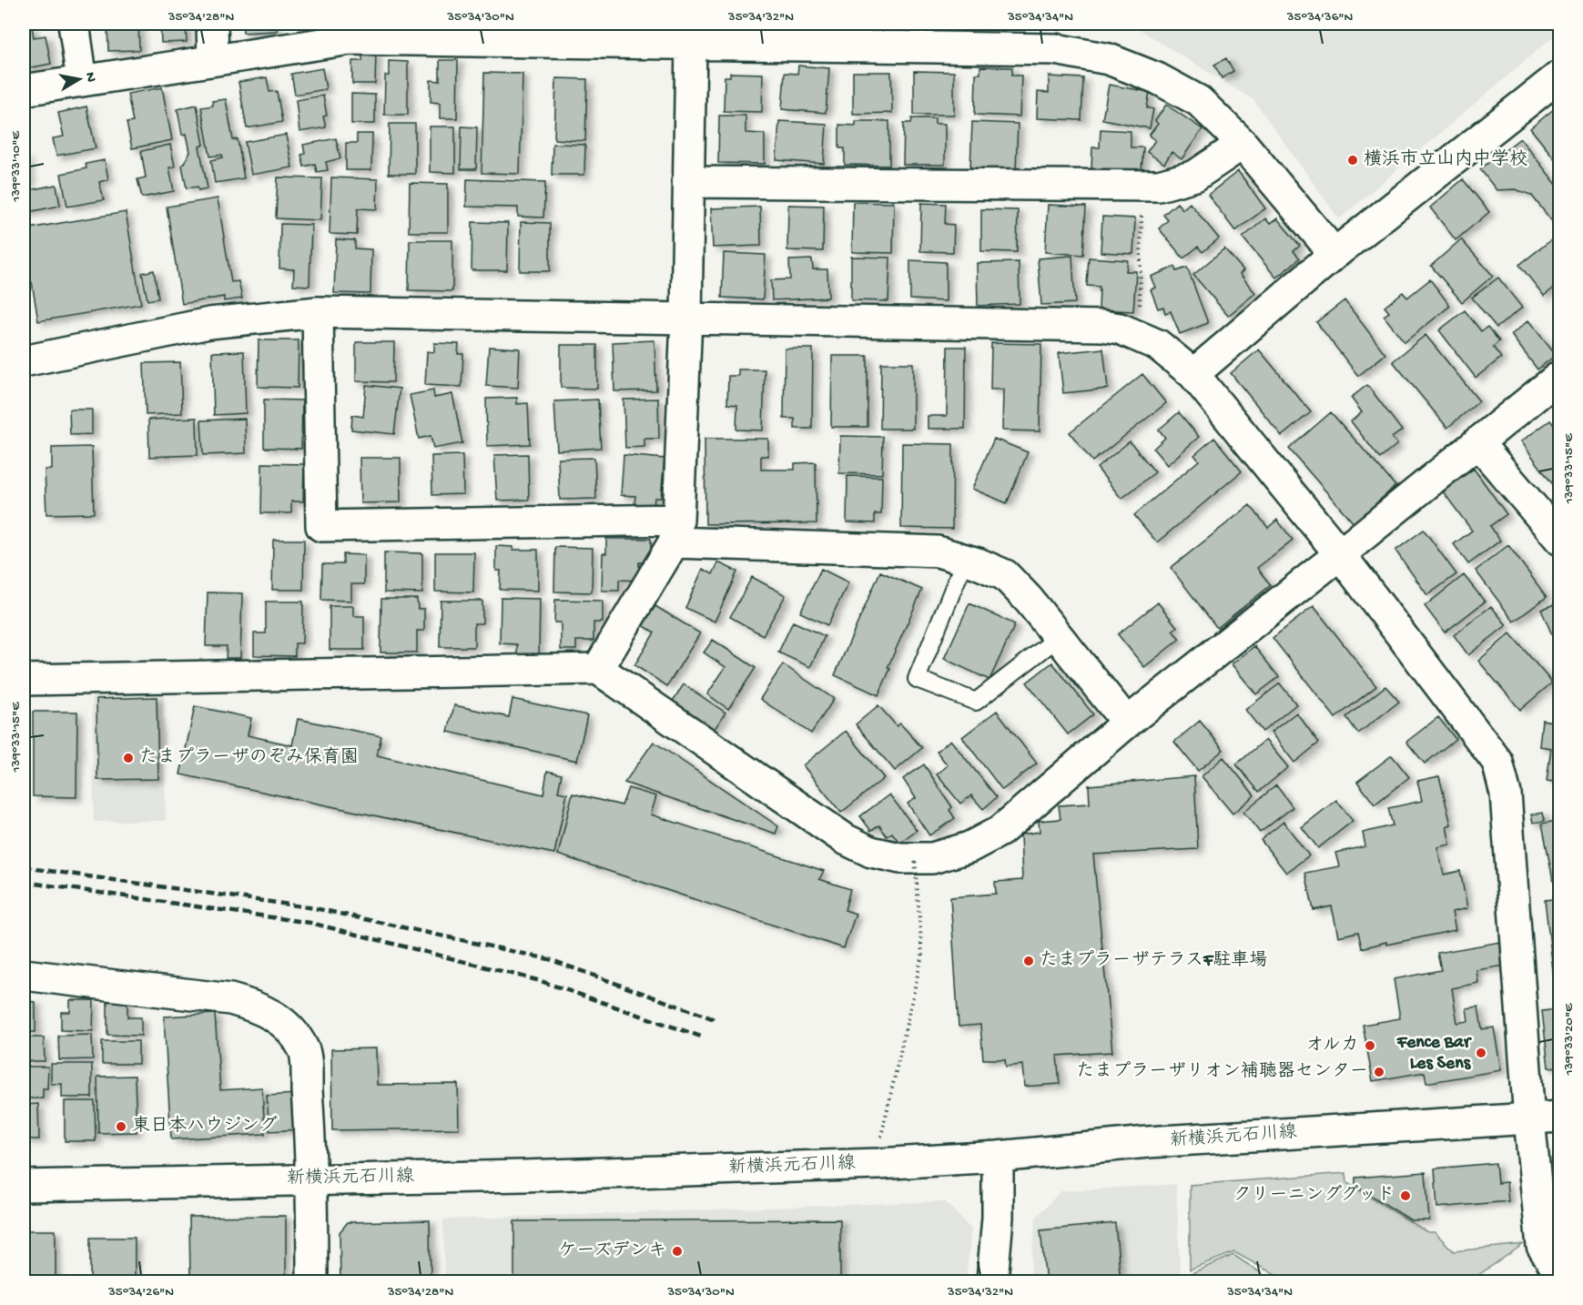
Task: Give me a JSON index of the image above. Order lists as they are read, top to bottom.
{
  "streets": {
    "street": ["新横浜元石川線"]
  },
  "places": [
    "横浜市立山内中学校",
    "たまプラーザのぞみ保育園",
    "たまプラーザテラスF駐車場",
    "オルカ",
    "Fence Bar Les Sens",
    "たまプラーザリオン補聴器センター",
    "東日本ハウジング",
    "クリーニンググッド",
    "ケーズデンキ"
  ],
  "north": "right",
  "coordinates": [
    "35°34'28\"N",
    "35°34'30\"N",
    "35°34'32\"N",
    "35°34'34\"N",
    "35°34'36\"N",
    "139°33'10\"E",
    "139°33'15\"E",
    "139°33'20\"E",
    "35°34'26\"N"
  ]
}
